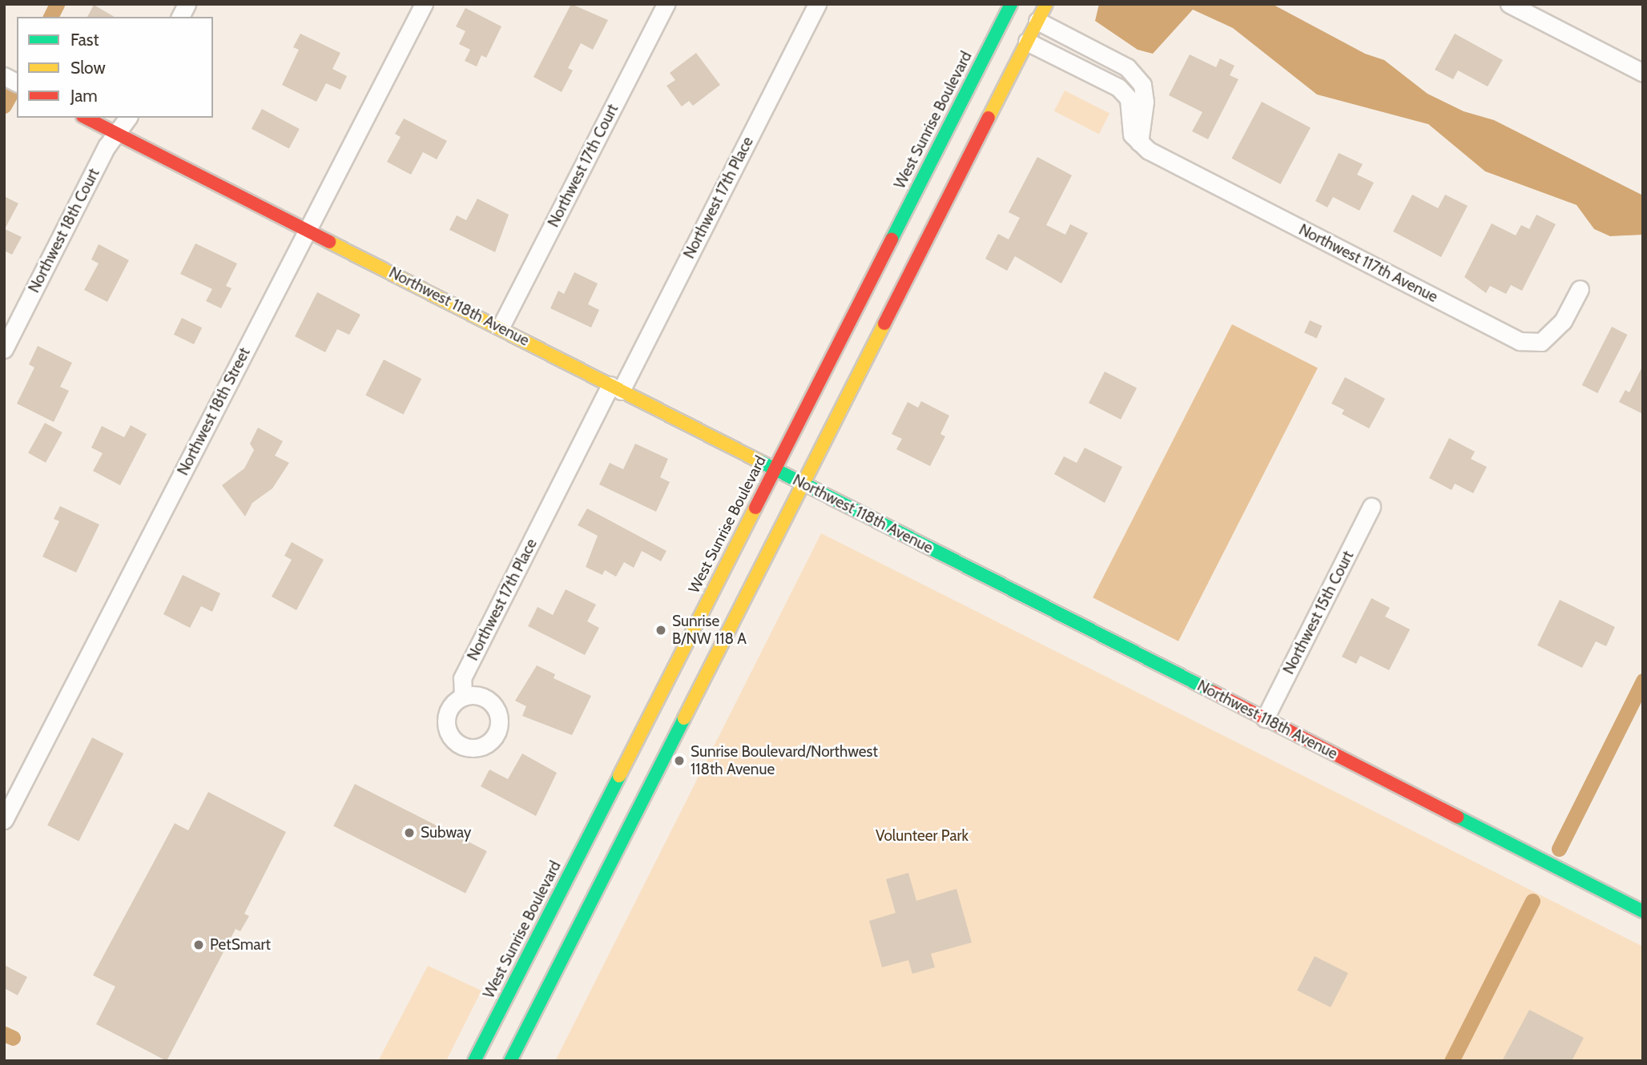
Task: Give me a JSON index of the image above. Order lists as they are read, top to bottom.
{
  "streets": {
    "main road": ["West Sunrise Boulevard", "Northwest 118th Avenue"],
    "street": [
      "Northwest 17th Court",
      "Northwest 17th Place",
      "Northwest 18th Court",
      "Northwest 117th Avenue",
      "Northwest 18th Street",
      "Northwest 15th Court"
    ]
  },
  "crossings": [
    ["West Sunrise Boulevard", "Northwest 118th Avenue"],
    ["Northwest 17th Court", "Northwest 118th Avenue"],
    ["Northwest 17th Place", "Northwest 118th Avenue"],
    ["Northwest 18th Court", "Northwest 118th Avenue"],
    ["Northwest 118th Avenue", "Northwest 18th Street"],
    ["Northwest 118th Avenue", "Northwest 15th Court"]
  ],
  "parks": ["Volunteer Park"],
  "places": [
    "Sunrise B/NW 118 A",
    "Sunrise Boulevard/Northwest 118th Avenue",
    "Subway",
    "PetSmart"
  ],
  "legend": ["Fast", "Slow", "Jam"]
}
